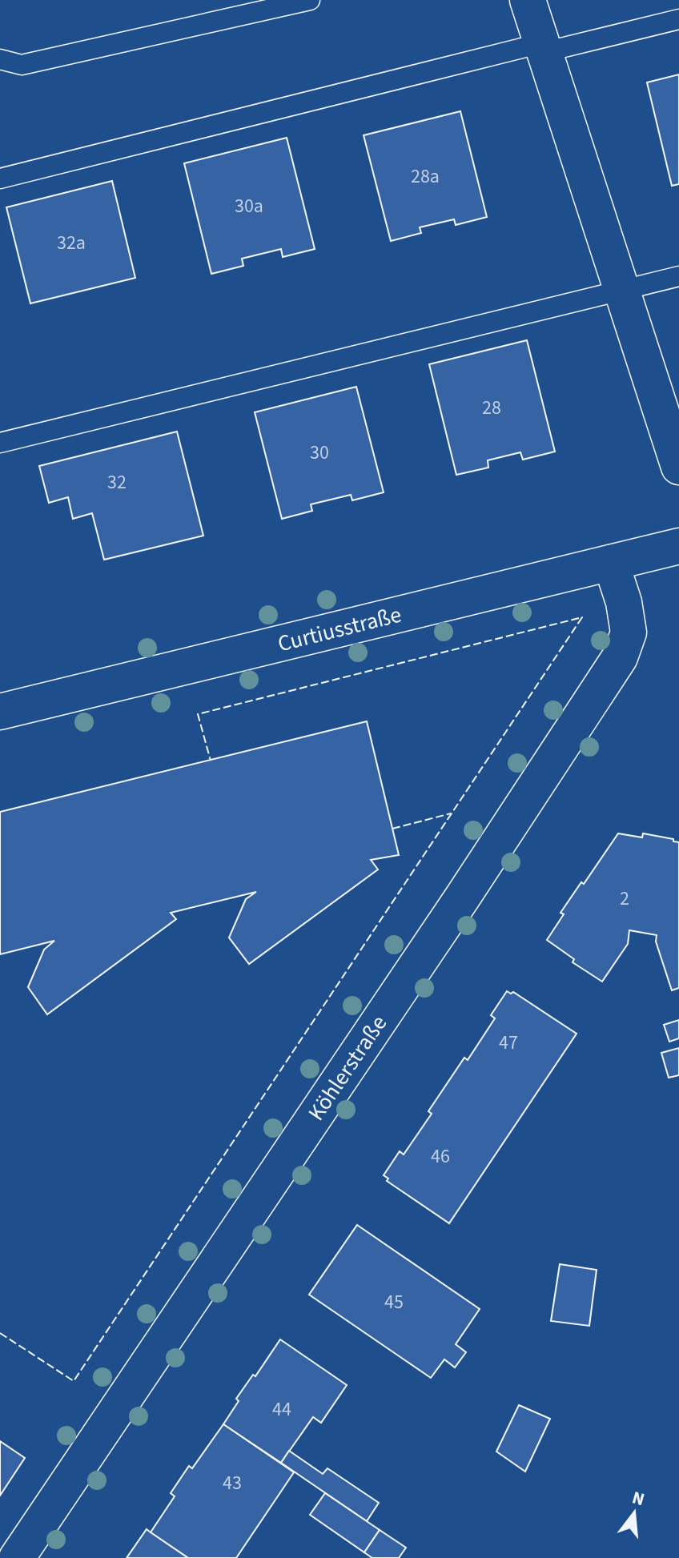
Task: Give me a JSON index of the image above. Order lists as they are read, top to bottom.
{
  "streets": {
    "street": ["Curtiusstraße", "Köhlerstraße"]
  },
  "crossings": [
    ["Curtiusstraße", "Köhlerstraße"]
  ],
  "house_numbers": [
    "28a",
    "30a",
    "32a",
    "28",
    "30",
    "32",
    "2",
    "47",
    "46",
    "45",
    "44",
    "43"
  ],
  "north": "top"
}
